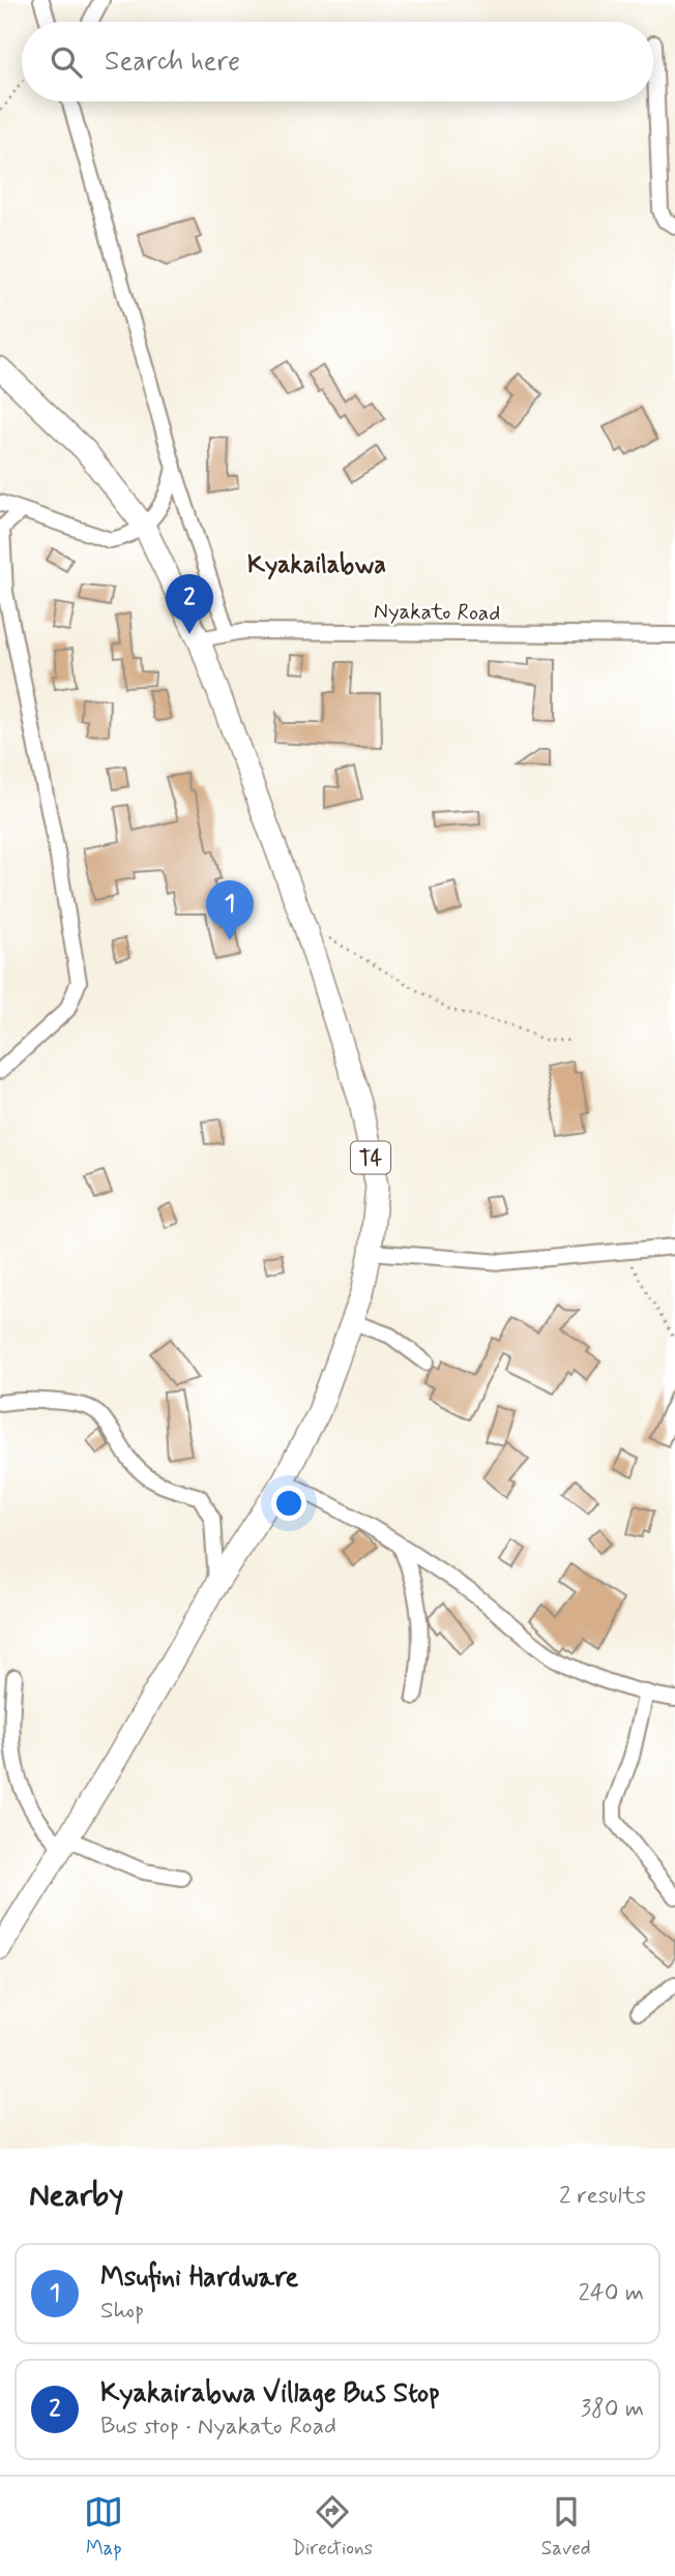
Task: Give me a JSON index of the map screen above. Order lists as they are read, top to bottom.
{
  "streets": {
    "highway": ["T4"],
    "street": ["Nyakato Road"]
  },
  "crossings": [
    ["Nyakato Road", "T4"]
  ],
  "districts": ["Kyakailabwa"],
  "page": {
    "search": "Search here",
    "pins": ["2", "1"],
    "heading": ["Nearby", "2 results"],
    "list": [
      {
        "mark": "1",
        "name": "Msufini Hardware",
        "note": "Shop",
        "value": "240 m"
      },
      {
        "mark": "2",
        "name": "Kyakairabwa Village Bus Stop",
        "note": "Bus stop · Nyakato Road",
        "value": "380 m"
      }
    ],
    "nav": ["Map", "Directions", "Saved"]
  }
}
